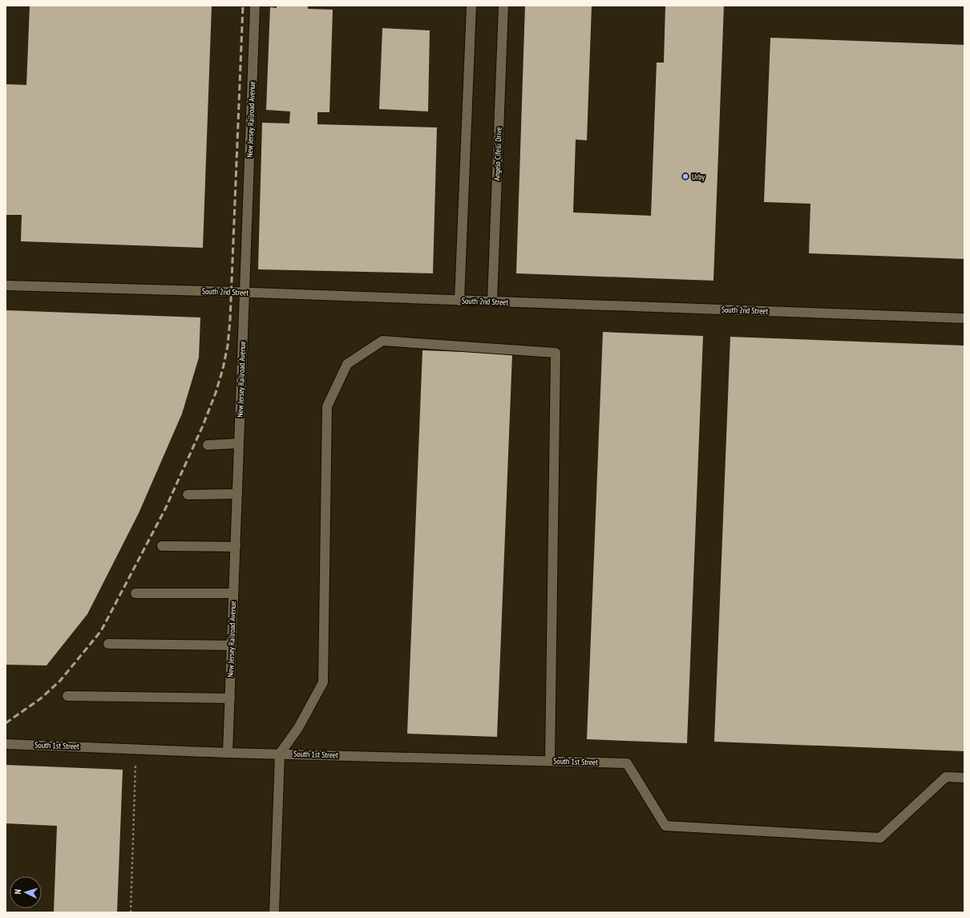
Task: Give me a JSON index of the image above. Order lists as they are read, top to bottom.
{
  "streets": {
    "street": [
      "New Jersey Railroad Avenue",
      "Angelo Cifelli Drive",
      "South 2nd Street",
      "South 1st Street"
    ]
  },
  "crossings": [
    ["New Jersey Railroad Avenue", "South 2nd Street"],
    ["New Jersey Railroad Avenue", "South 1st Street"],
    ["Angelo Cifelli Drive", "South 2nd Street"]
  ],
  "places": ["Urby"],
  "north": "left"
}
